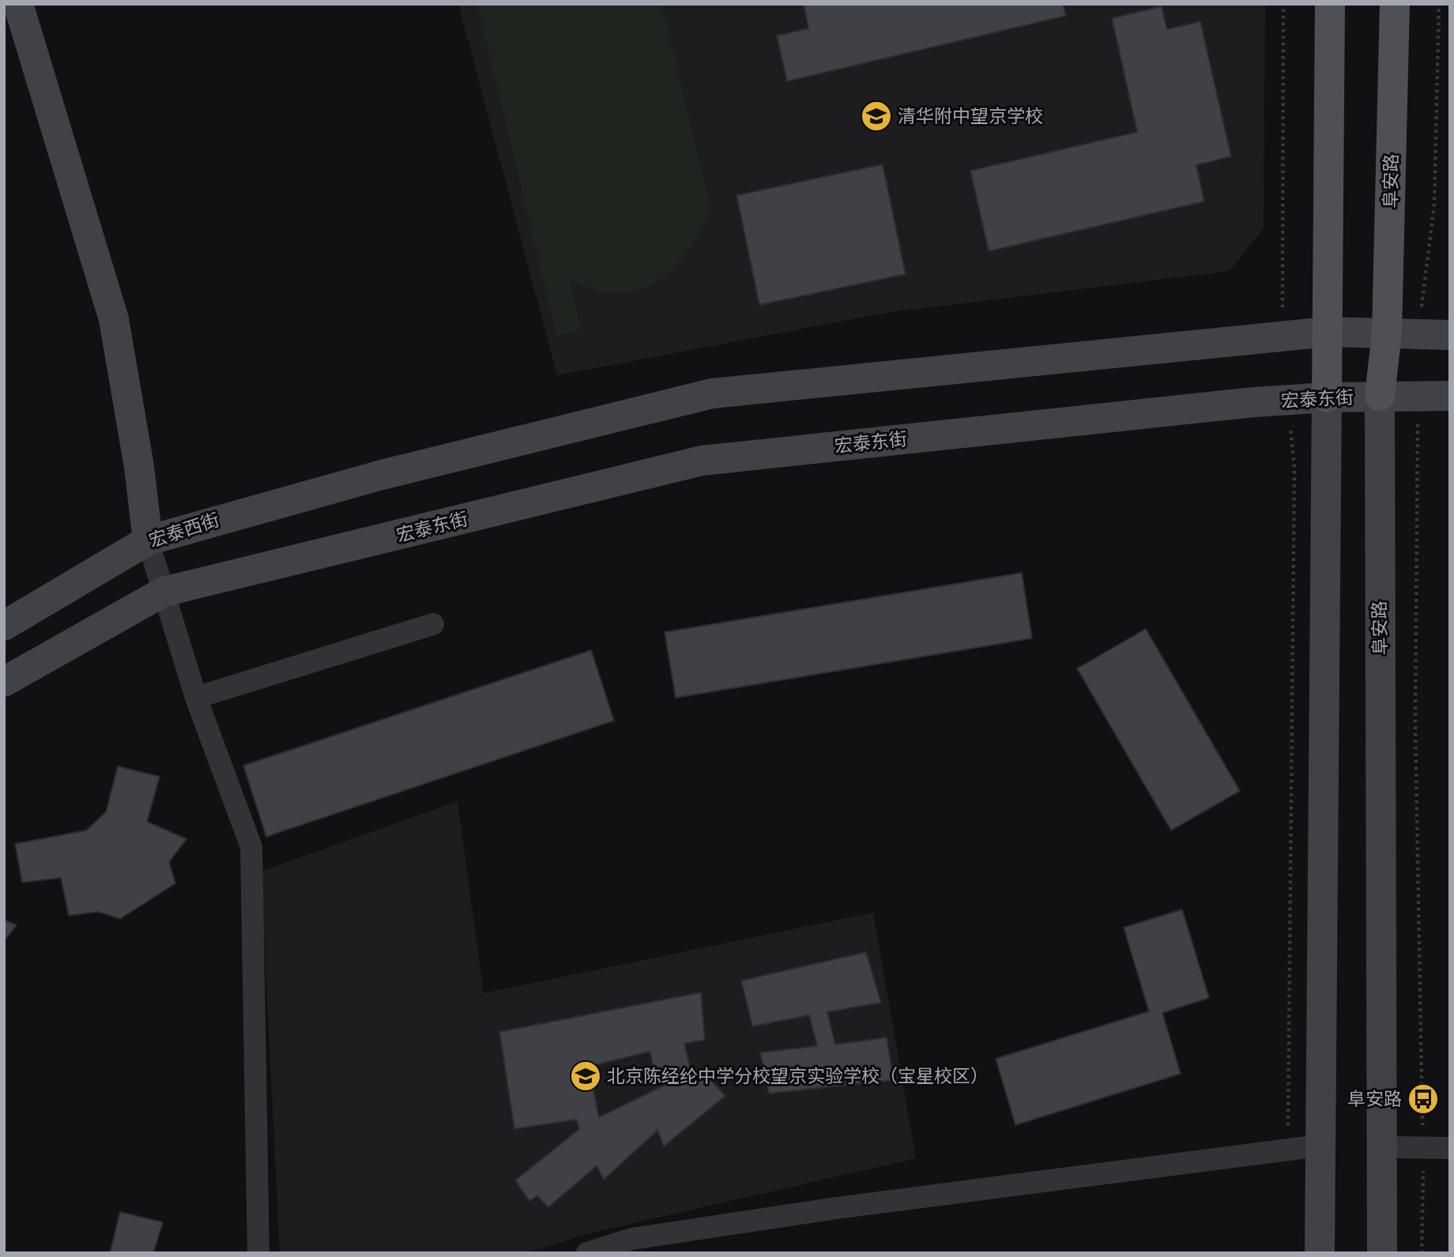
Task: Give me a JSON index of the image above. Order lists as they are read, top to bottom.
{
  "streets": {
    "main road": ["阜安路", "宏泰东街", "宏泰西街"]
  },
  "crossings": [
    ["阜安路", "宏泰东街"],
    ["阜安路", "宏泰西街"]
  ],
  "places": {
    "school or university": ["清华附中望京学校", "北京陈经纶中学分校望京实验学校（宝星校区）"],
    "bus stop": ["阜安路"]
  }
}
